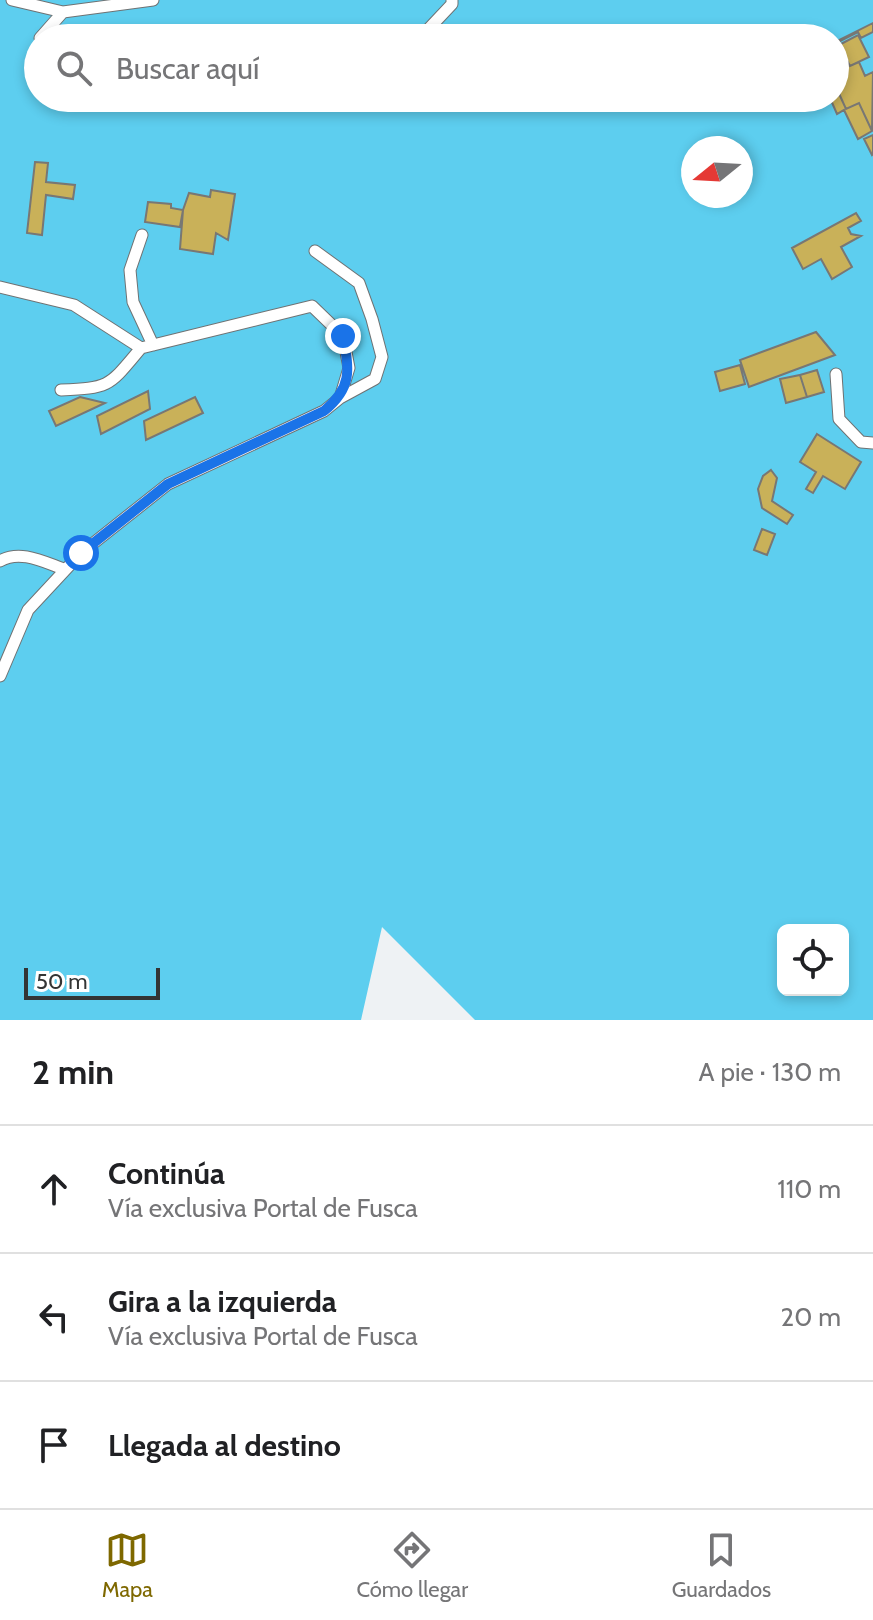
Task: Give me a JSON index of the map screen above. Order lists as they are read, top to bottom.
{
  "scale_bar": "50 m",
  "north": "left",
  "page": {
    "search": "Buscar aquí",
    "scale": "50 m",
    "heading": ["2 min", "A pie · 130 m"],
    "list": [
      ["Continúa", "Vía exclusiva Portal de Fusca", "110 m"],
      ["Gira a la izquierda", "Vía exclusiva Portal de Fusca", "20 m"],
      "Llegada al destino"
    ],
    "nav": ["Mapa", "Cómo llegar", "Guardados"]
  }
}
